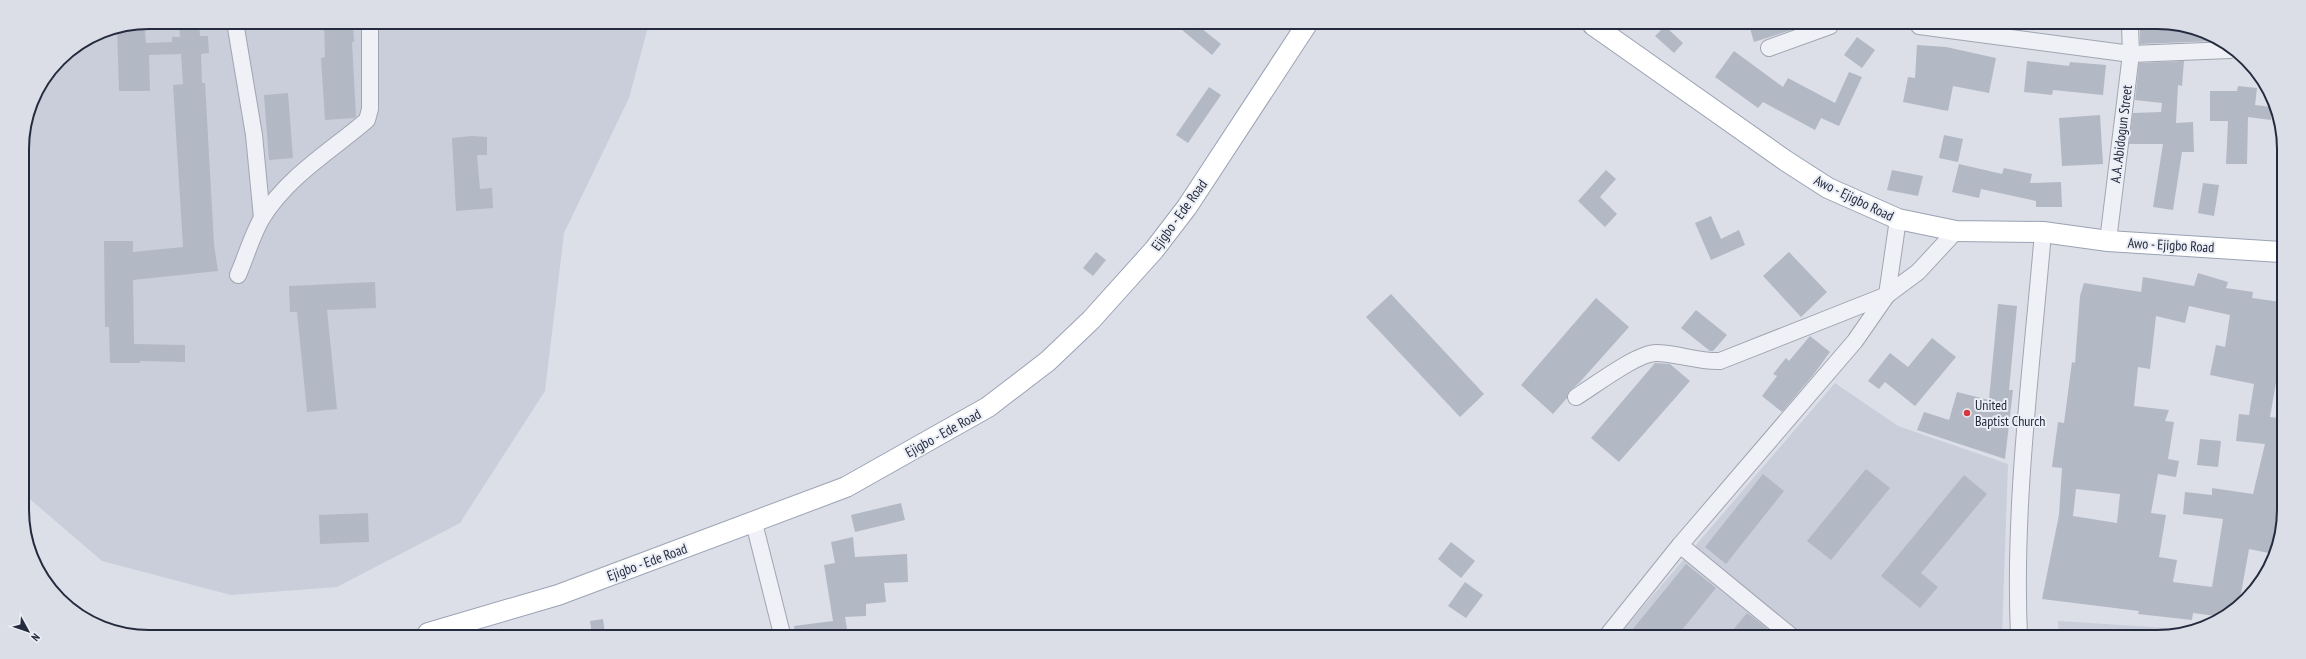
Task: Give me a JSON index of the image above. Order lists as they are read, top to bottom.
{
  "streets": {
    "main road": ["Awo - Ejigbo Road", "Ejigbo - Ede Road"],
    "street": ["A.A. Abidogun Street"]
  },
  "crossings": [
    ["A.A. Abidogun Street", "Awo - Ejigbo Road"]
  ],
  "places": ["United Baptist Church"],
  "north": "bottom right"
}
